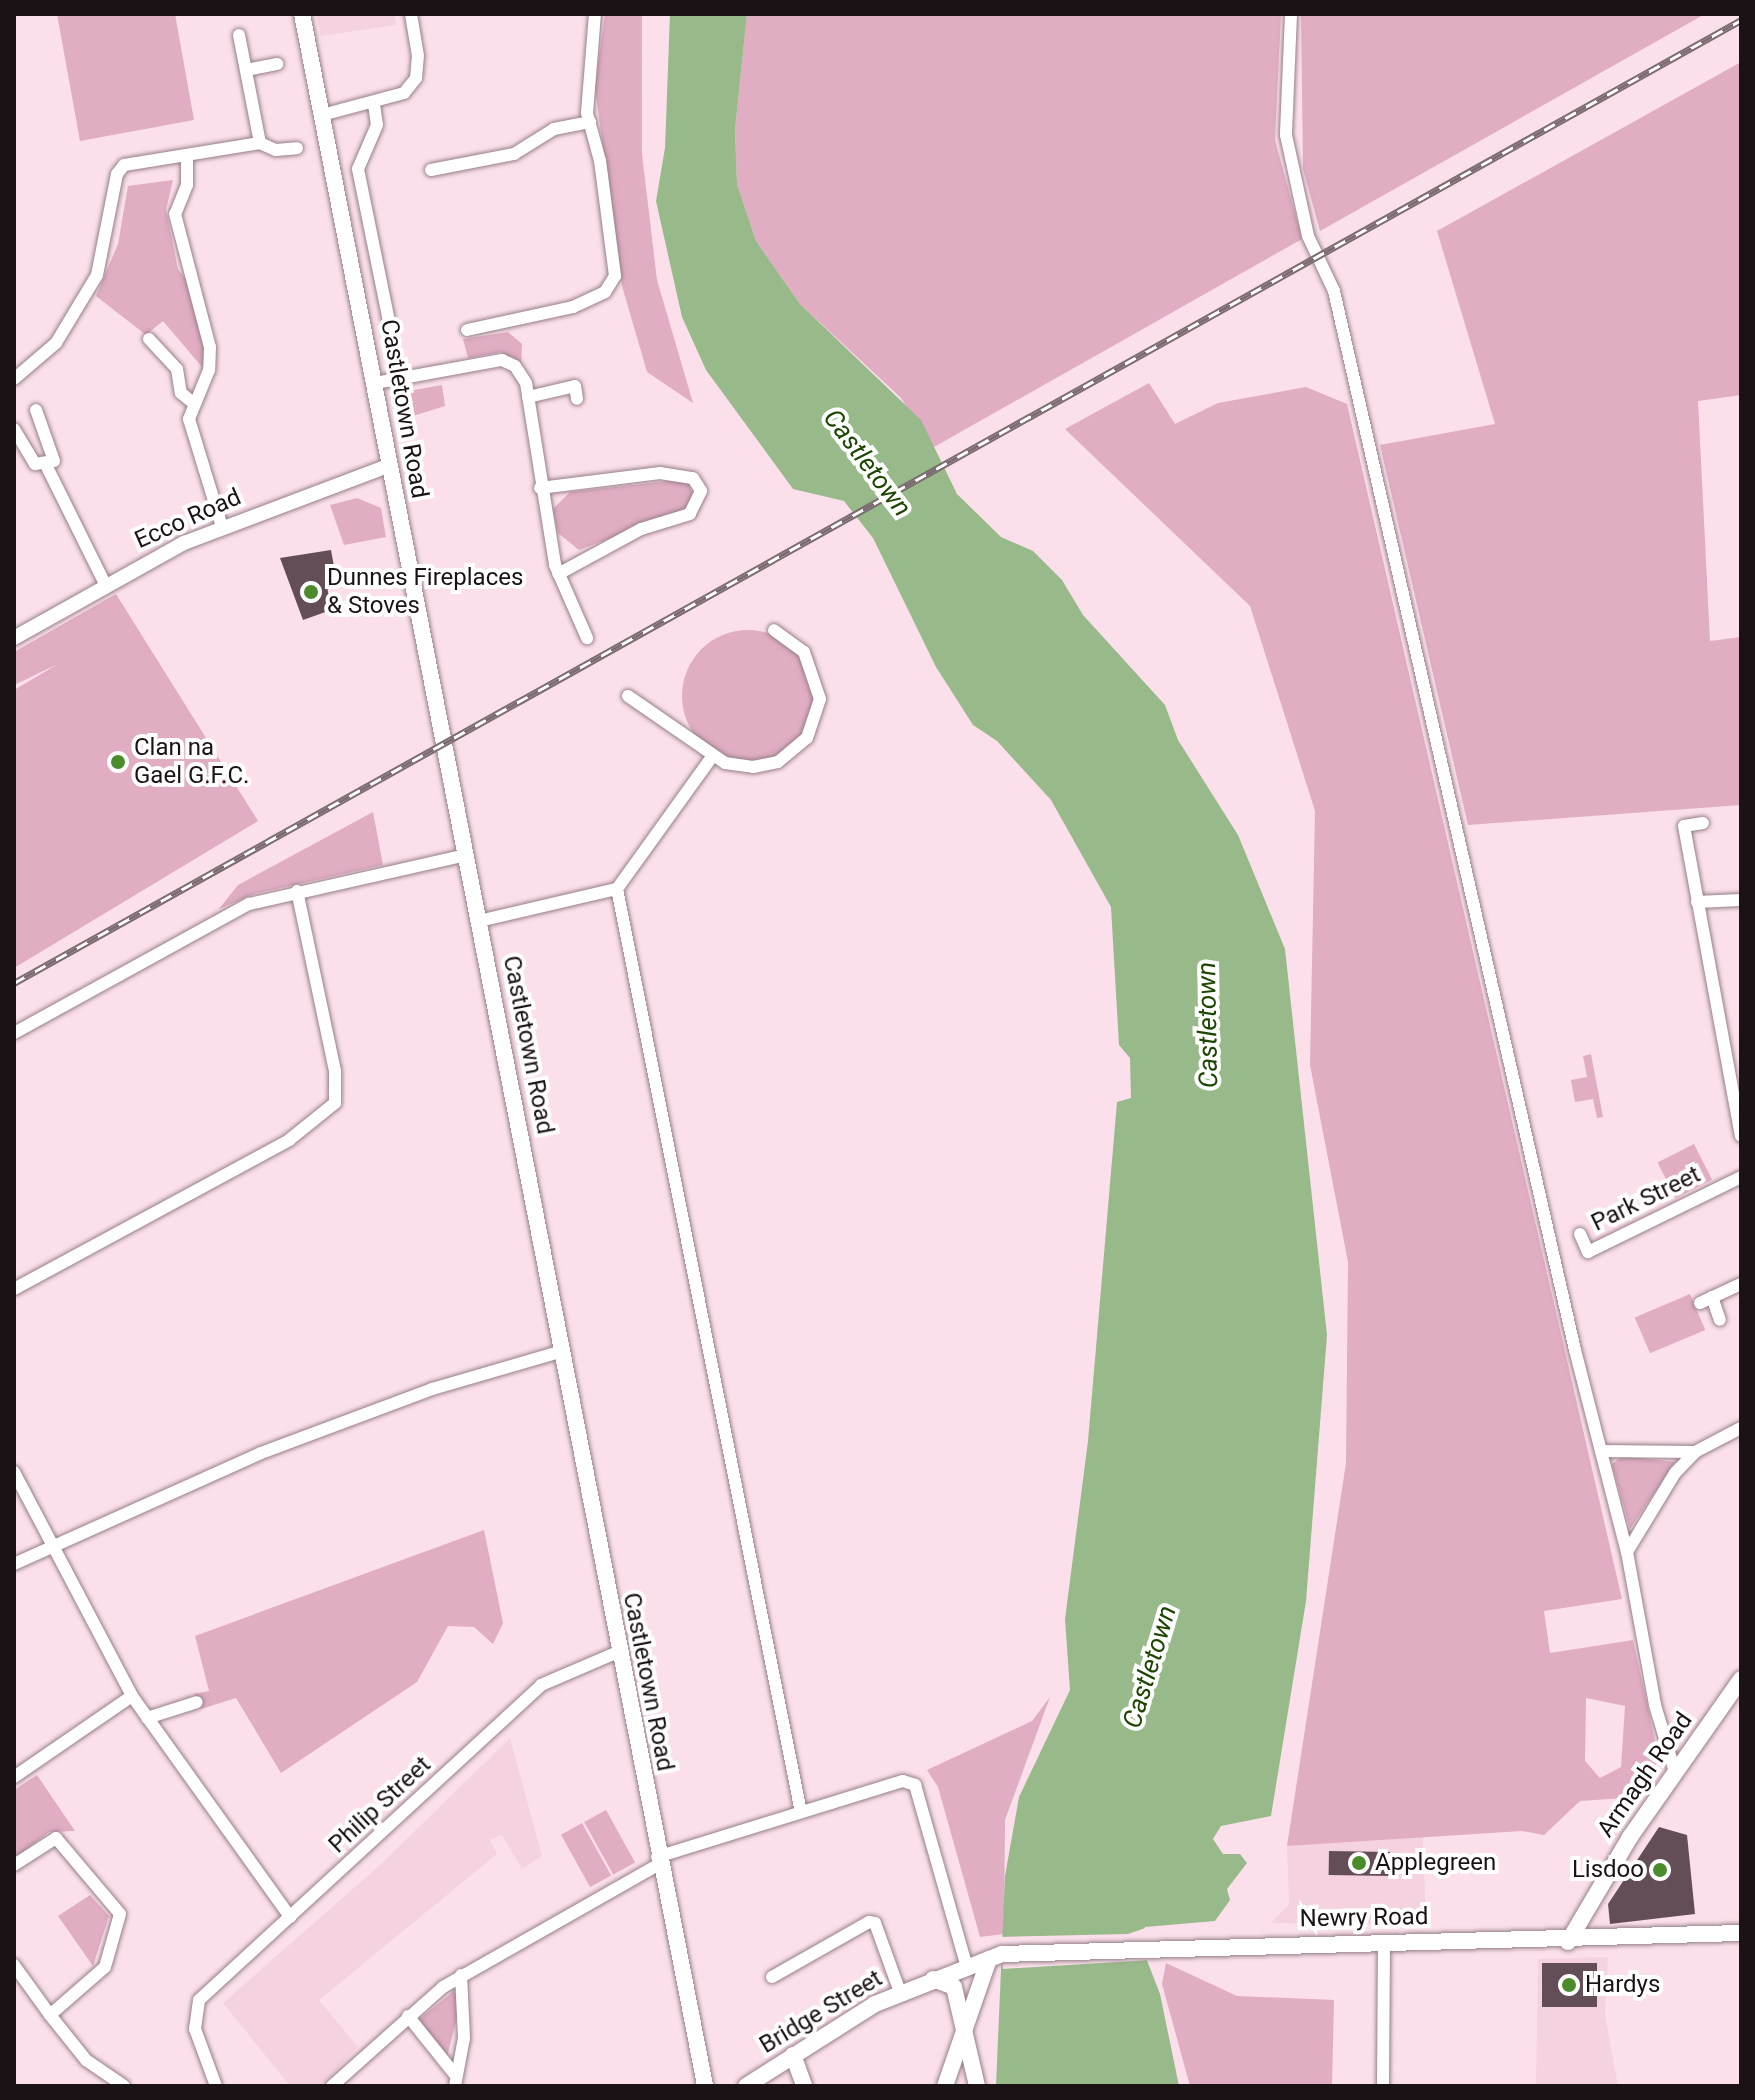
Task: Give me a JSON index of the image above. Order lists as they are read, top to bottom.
{
  "streets": {
    "main road": [
      "Castletown Road",
      "Armagh Road",
      "Newry Road",
      "Bridge Street"
    ],
    "street": ["Ecco Road", "Park Street", "Philip Street"]
  },
  "crossings": [
    ["Castletown Road", "Ecco Road"],
    ["Castletown Road", "Philip Street"],
    ["Armagh Road", "Newry Road"],
    ["Newry Road", "Bridge Street"]
  ],
  "water": ["Castletown"],
  "places": [
    "Dunnes Fireplaces & Stoves",
    "Clan na Gael G.F.C.",
    "Applegreen",
    "Lisdoo",
    "Hardys"
  ]
}
